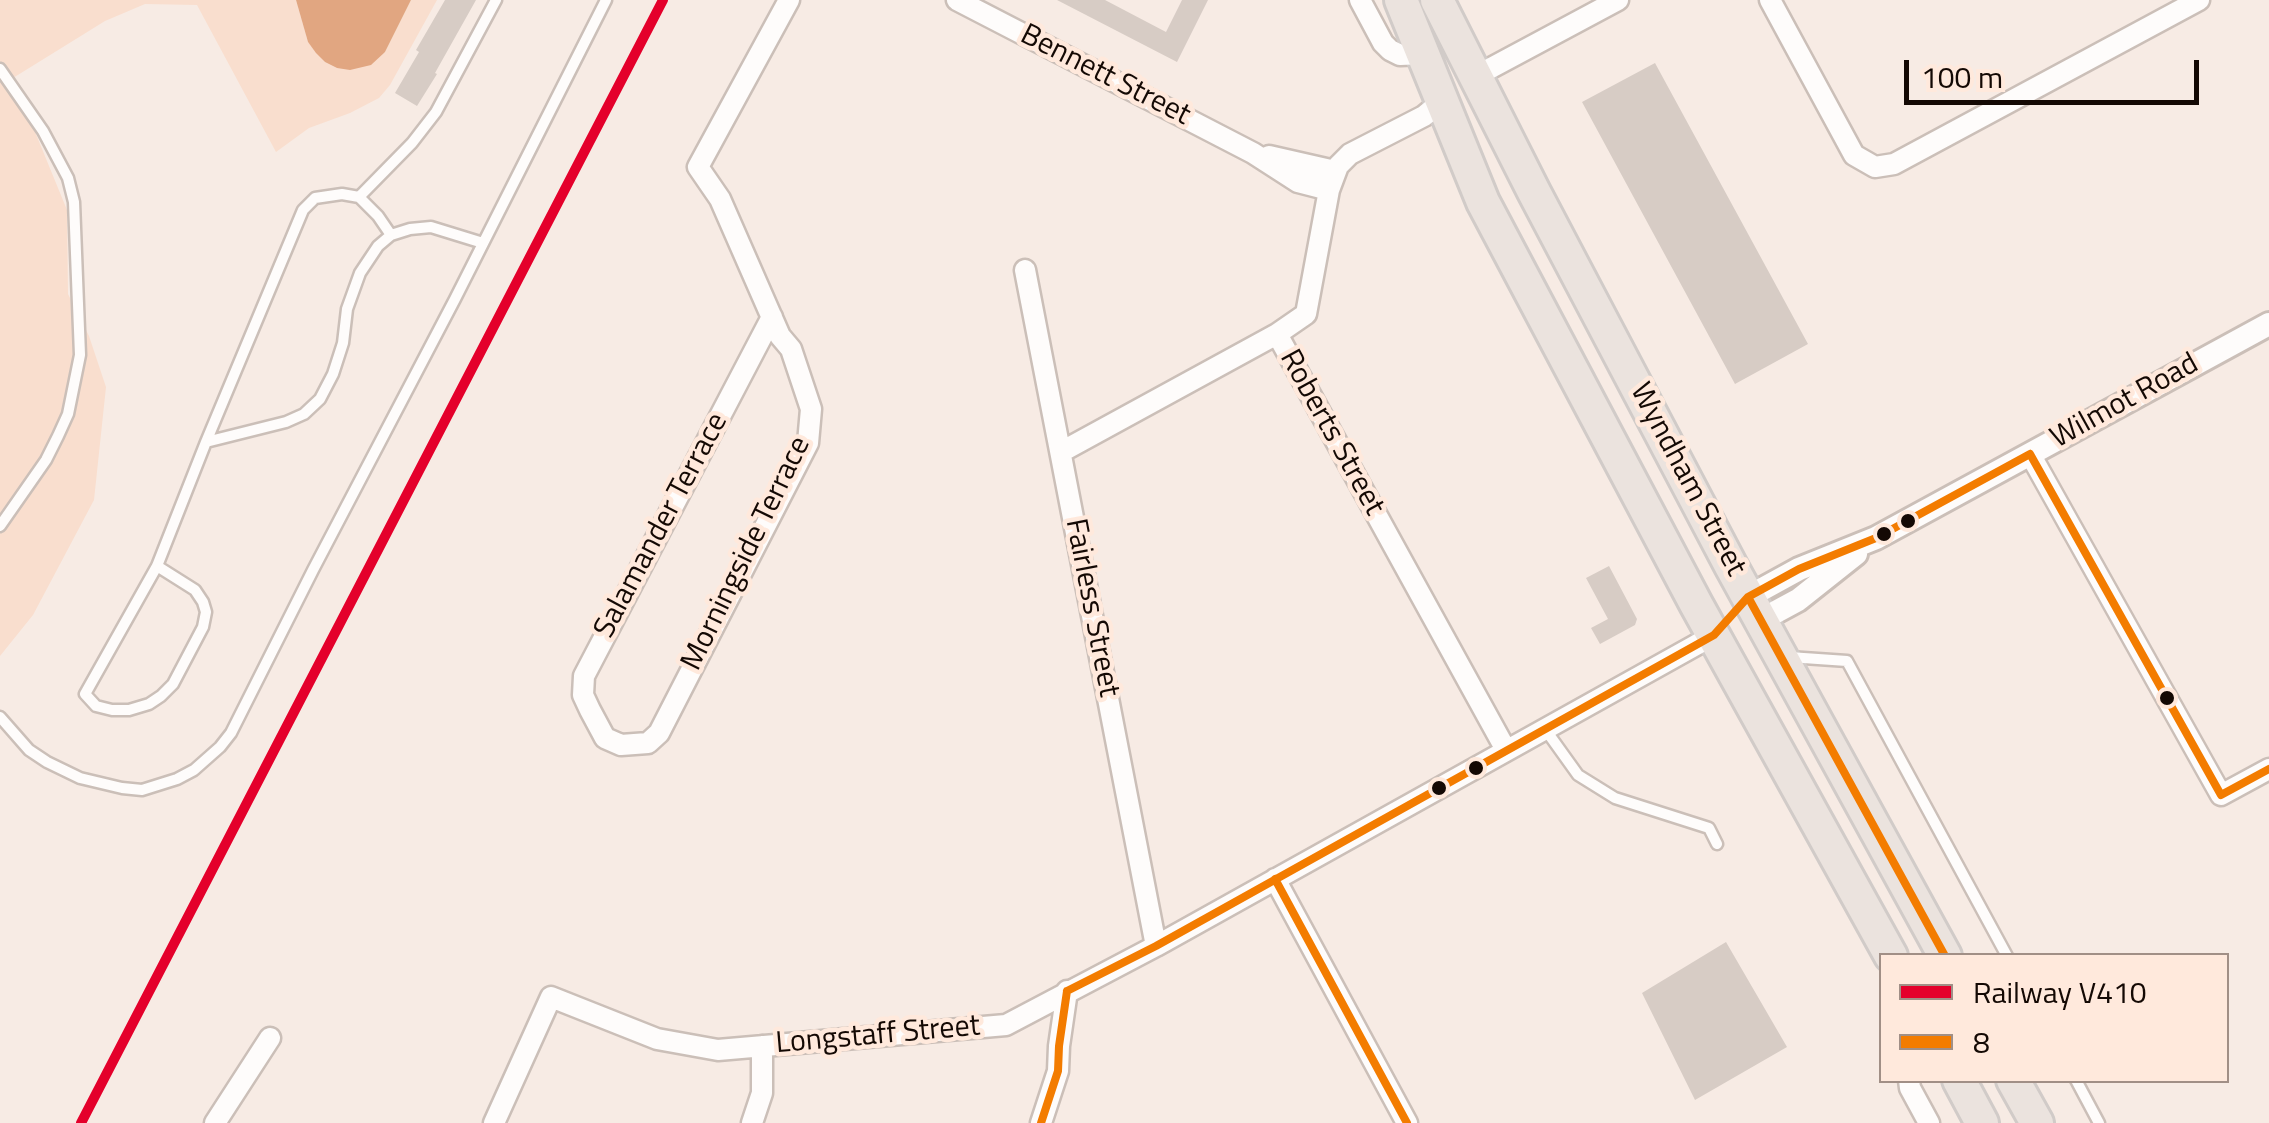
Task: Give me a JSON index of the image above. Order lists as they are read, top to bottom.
{
  "streets": {
    "highway": ["Wyndham Street"],
    "street": [
      "Bennett Street",
      "Wilmot Road",
      "Roberts Street",
      "Salamander Terrace",
      "Morningside Terrace",
      "Fairless Street",
      "Longstaff Street"
    ]
  },
  "crossings": [
    ["Bennett Street", "Roberts Street"],
    ["Wilmot Road", "Wyndham Street"],
    ["Roberts Street", "Longstaff Street"],
    ["Wyndham Street", "Longstaff Street"],
    ["Salamander Terrace", "Morningside Terrace"],
    ["Fairless Street", "Longstaff Street"]
  ],
  "lines": ["rail line V410", "transit line 8"],
  "legend": ["Railway V410", "8"],
  "scale_bar": "100 m"
}
